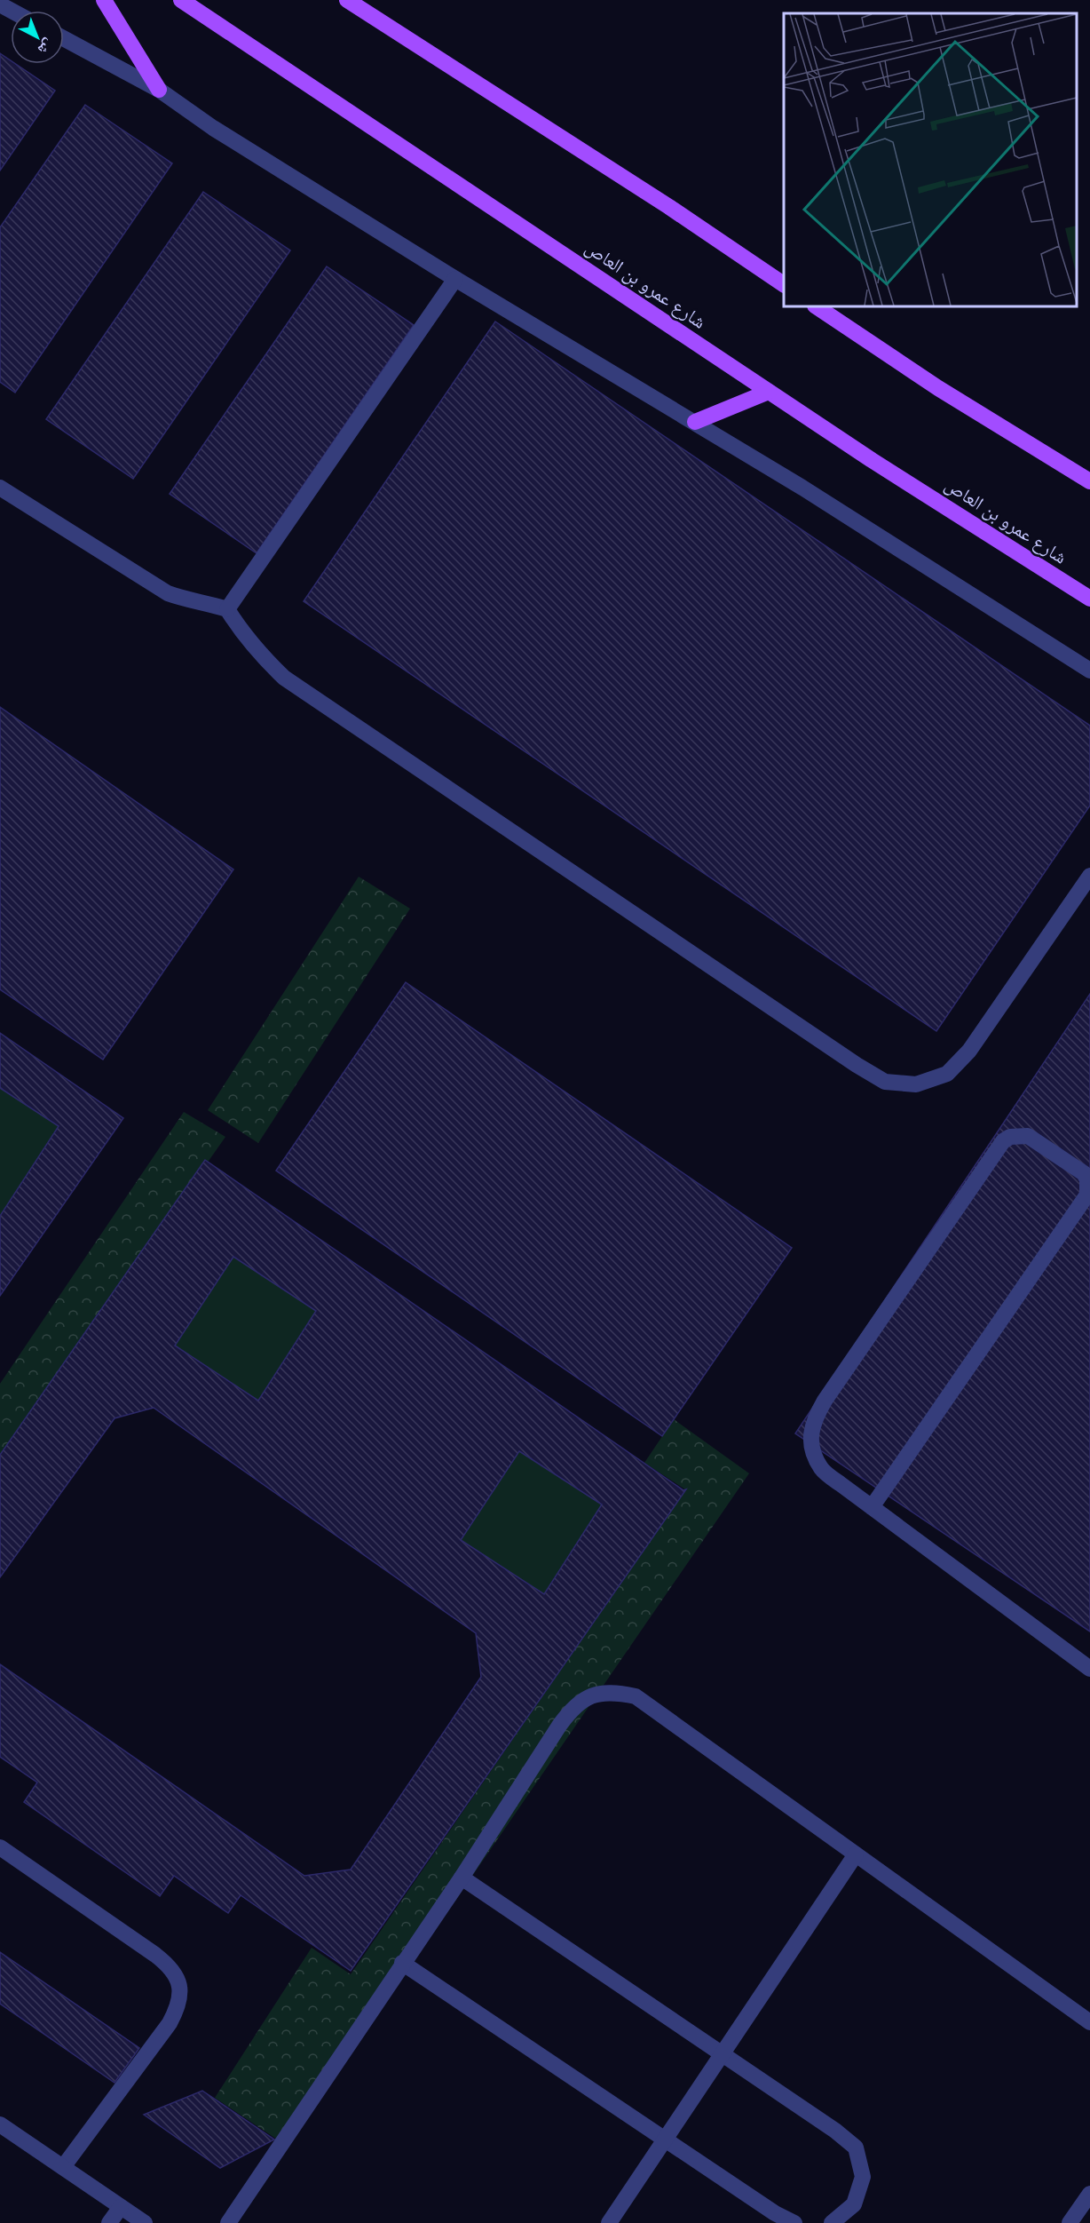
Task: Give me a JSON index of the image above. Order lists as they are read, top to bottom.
{
  "streets": {
    "main road": ["شارع عمرو بن العاص"]
  },
  "north": "bottom right"
}
